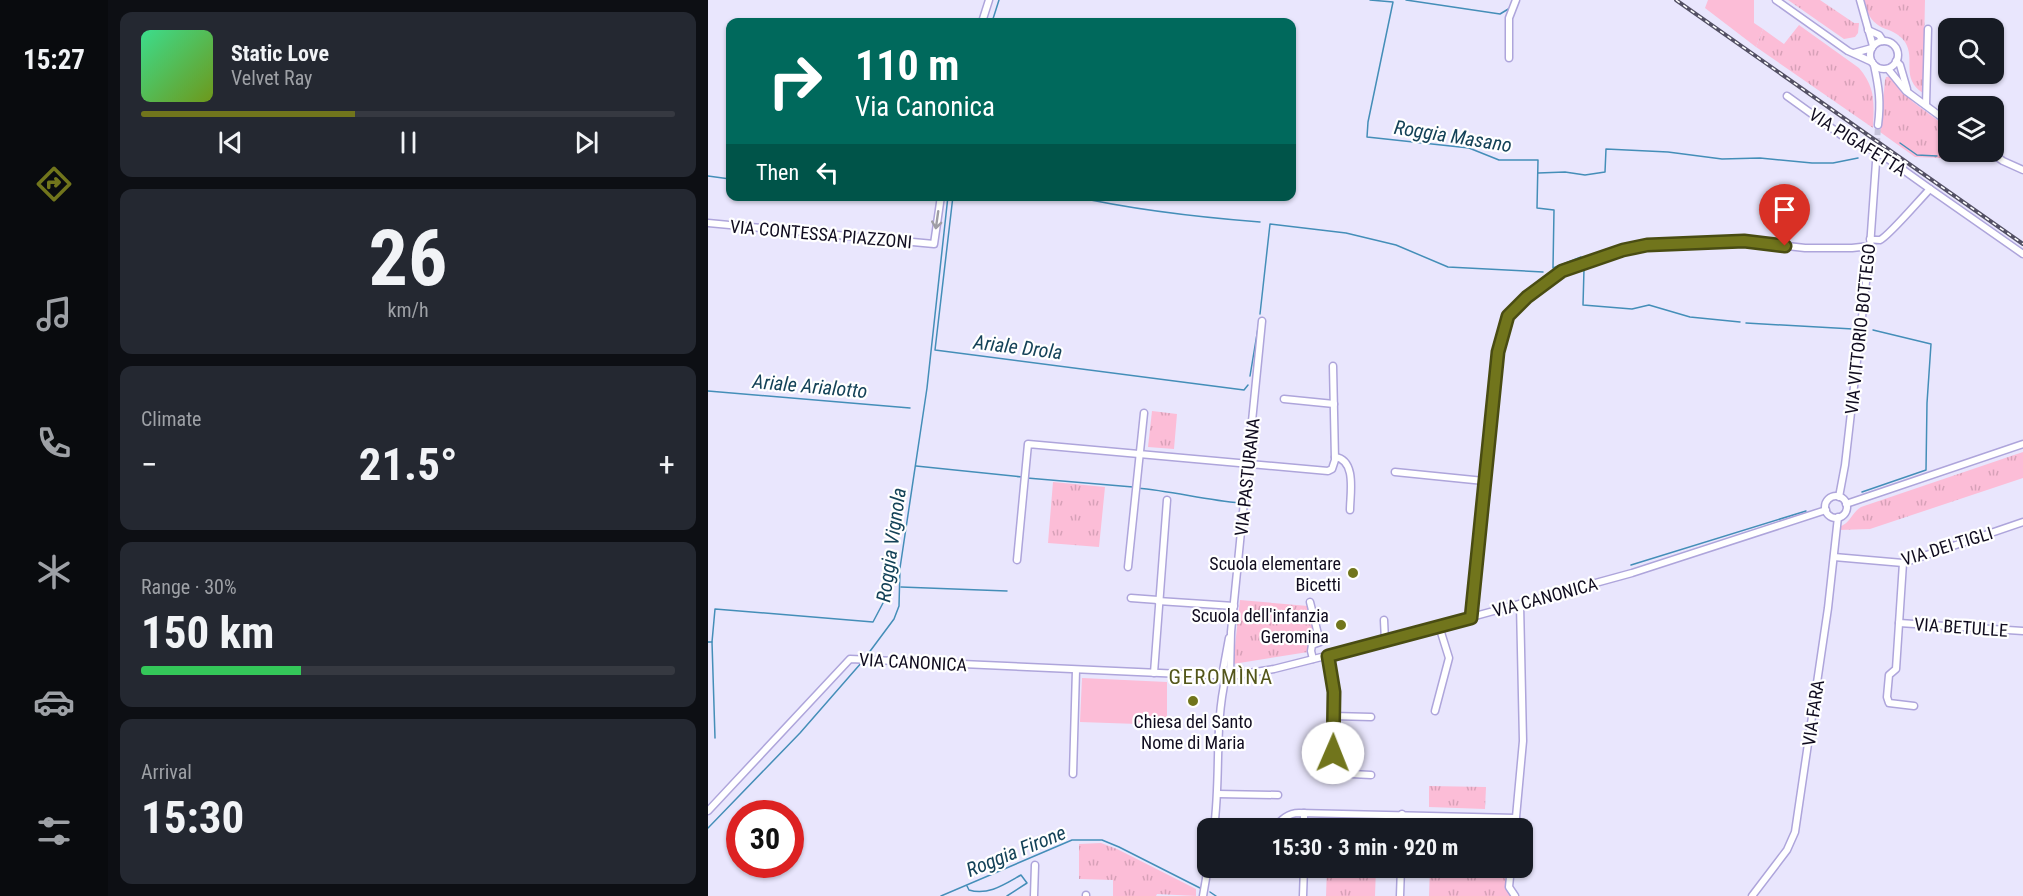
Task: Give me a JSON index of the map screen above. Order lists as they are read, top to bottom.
{
  "streets": {
    "street": [
      "VIA PIGAFETTA",
      "VIA CONTESSA PIAZZONI",
      "VIA VITTORIO BOTTEGO",
      "VIA PASTURANA",
      "VIA DEI TIGLI",
      "VIA CANONICA",
      "VIA BETULLE",
      "VIA FARA"
    ]
  },
  "crossings": [
    ["VIA VITTORIO BOTTEGO", "VIA CANONICA"],
    ["VIA VITTORIO BOTTEGO", "VIA FARA"],
    ["VIA PASTURANA", "VIA CANONICA"],
    ["VIA DEI TIGLI", "VIA FARA"],
    ["VIA CANONICA", "VIA FARA"]
  ],
  "one_way": ["VIA CONTESSA PIAZZONI"],
  "districts": ["GEROMÌNA"],
  "water": [
    "Roggia Masano",
    "Ariale Drola",
    "Ariale Arialotto",
    "Roggia Vignola",
    "Roggia Firone"
  ],
  "places": ["Scuola elementare Bicetti", "Scuola dell'infanzia Geromina", "Chiesa del Santo Nome di Maria"],
  "page": {
    "tabs": "15:27",
    "turn": ["110 m", "Via Canonica"],
    "song": ["Static Love", "Velvet Ray"],
    "then": "Then",
    "tile": [
      ["26", "km/h"],
      "Climate",
      ["Range · 30%", "150 km"],
      ["Arrival", "15:30"]
    ],
    "heat": ["−", "21.5°", "+"],
    "limit": "30",
    "trip": "15:30 · 3 min · 920 m"
  }
}
